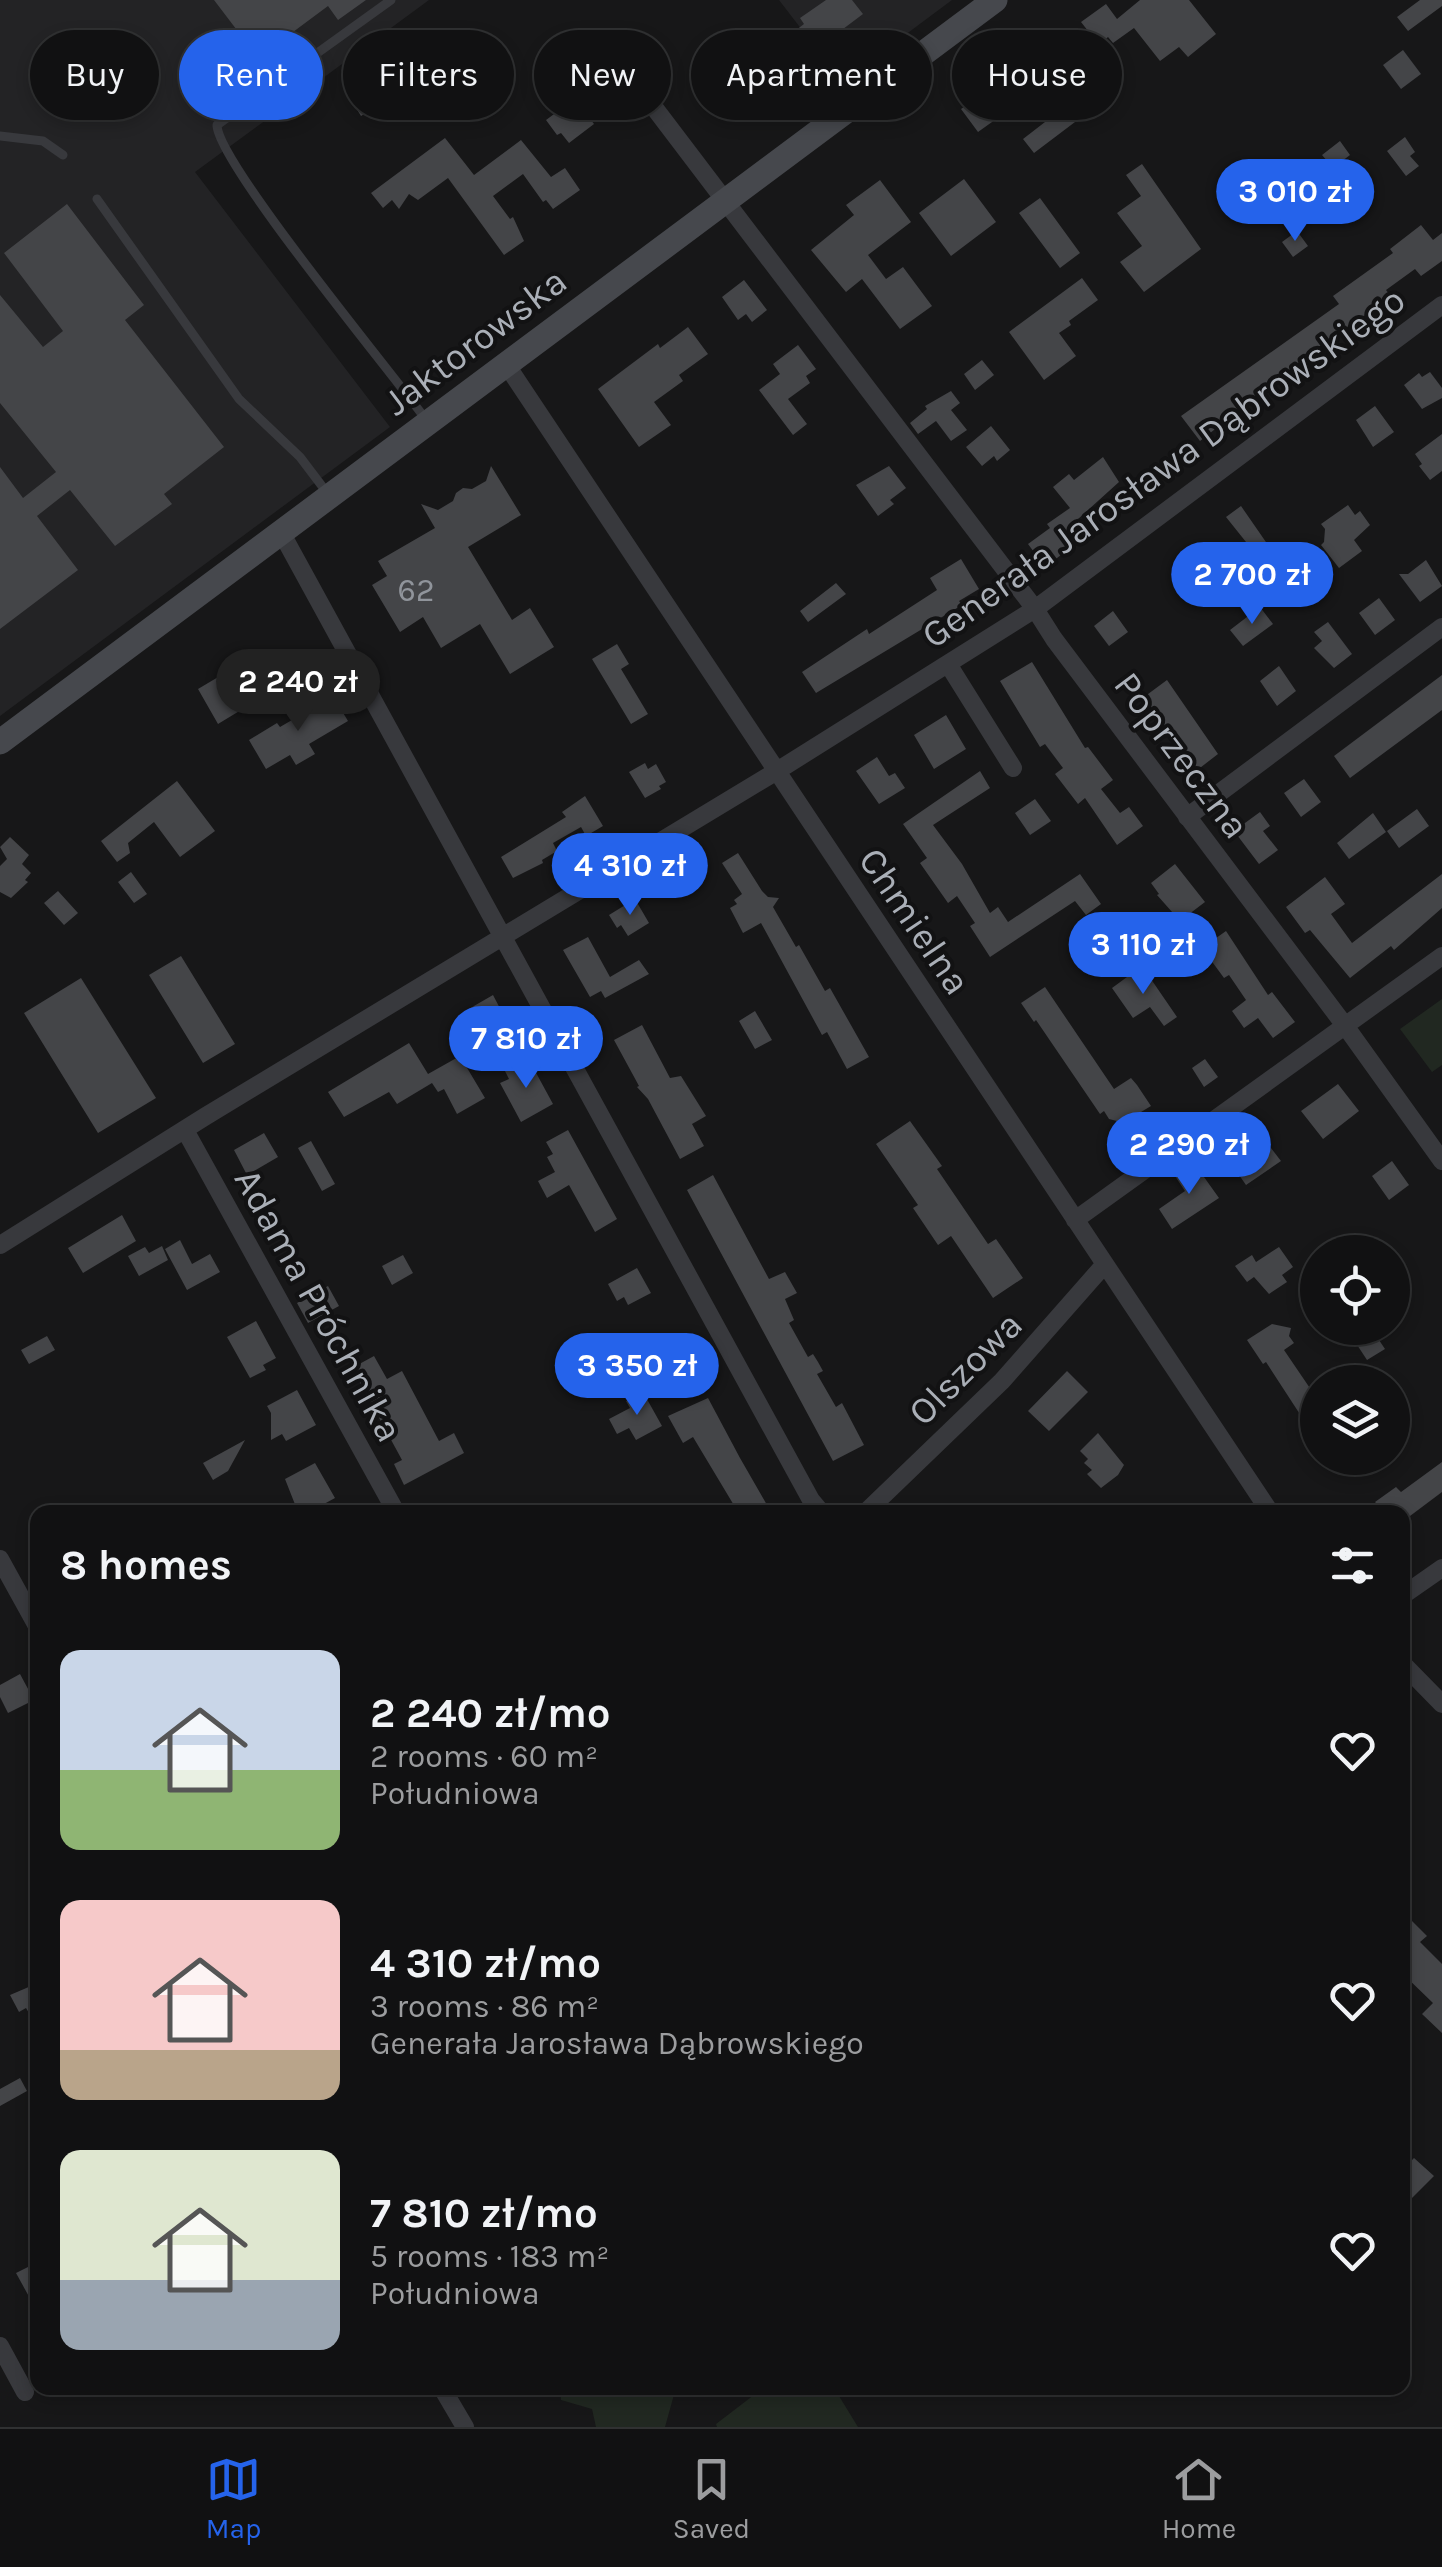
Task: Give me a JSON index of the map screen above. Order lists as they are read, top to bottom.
{
  "streets": {
    "main road": ["Jaktorowska"],
    "street": [
      "Generała Jarosława Dąbrowskiego",
      "Poprzeczna",
      "Chmielna",
      "Adama Próchnika",
      "Olszowa"
    ]
  },
  "crossings": [
    ["Jaktorowska", "Poprzeczna"],
    ["Jaktorowska", "Chmielna"],
    ["Generała Jarosława Dąbrowskiego", "Poprzeczna"],
    ["Generała Jarosława Dąbrowskiego", "Chmielna"],
    ["Generała Jarosława Dąbrowskiego", "Adama Próchnika"],
    ["Chmielna", "Olszowa"]
  ],
  "house_numbers": ["62"],
  "page": {
    "chip": [
      "Buy",
      "Rent",
      "Filters",
      "New",
      "Apartment",
      "House"
    ],
    "price": [
      "3 010 zł",
      "2 700 zł",
      "2 240 zł",
      "4 310 zł",
      "3 110 zł",
      "7 810 zł",
      "2 290 zł",
      "3 350 zł"
    ],
    "heading": "8 homes",
    "list": [
      {
        "name": "2 240 zł/mo",
        "note": "2 rooms · 60 m² · Południowa"
      },
      {
        "name": "4 310 zł/mo",
        "note": "3 rooms · 86 m² · Generała Jarosława Dąbrowskiego"
      },
      {
        "name": "7 810 zł/mo",
        "note": "5 rooms · 183 m² · Południowa"
      }
    ],
    "tabs": ["Map", "Saved", "Home"]
  }
}
